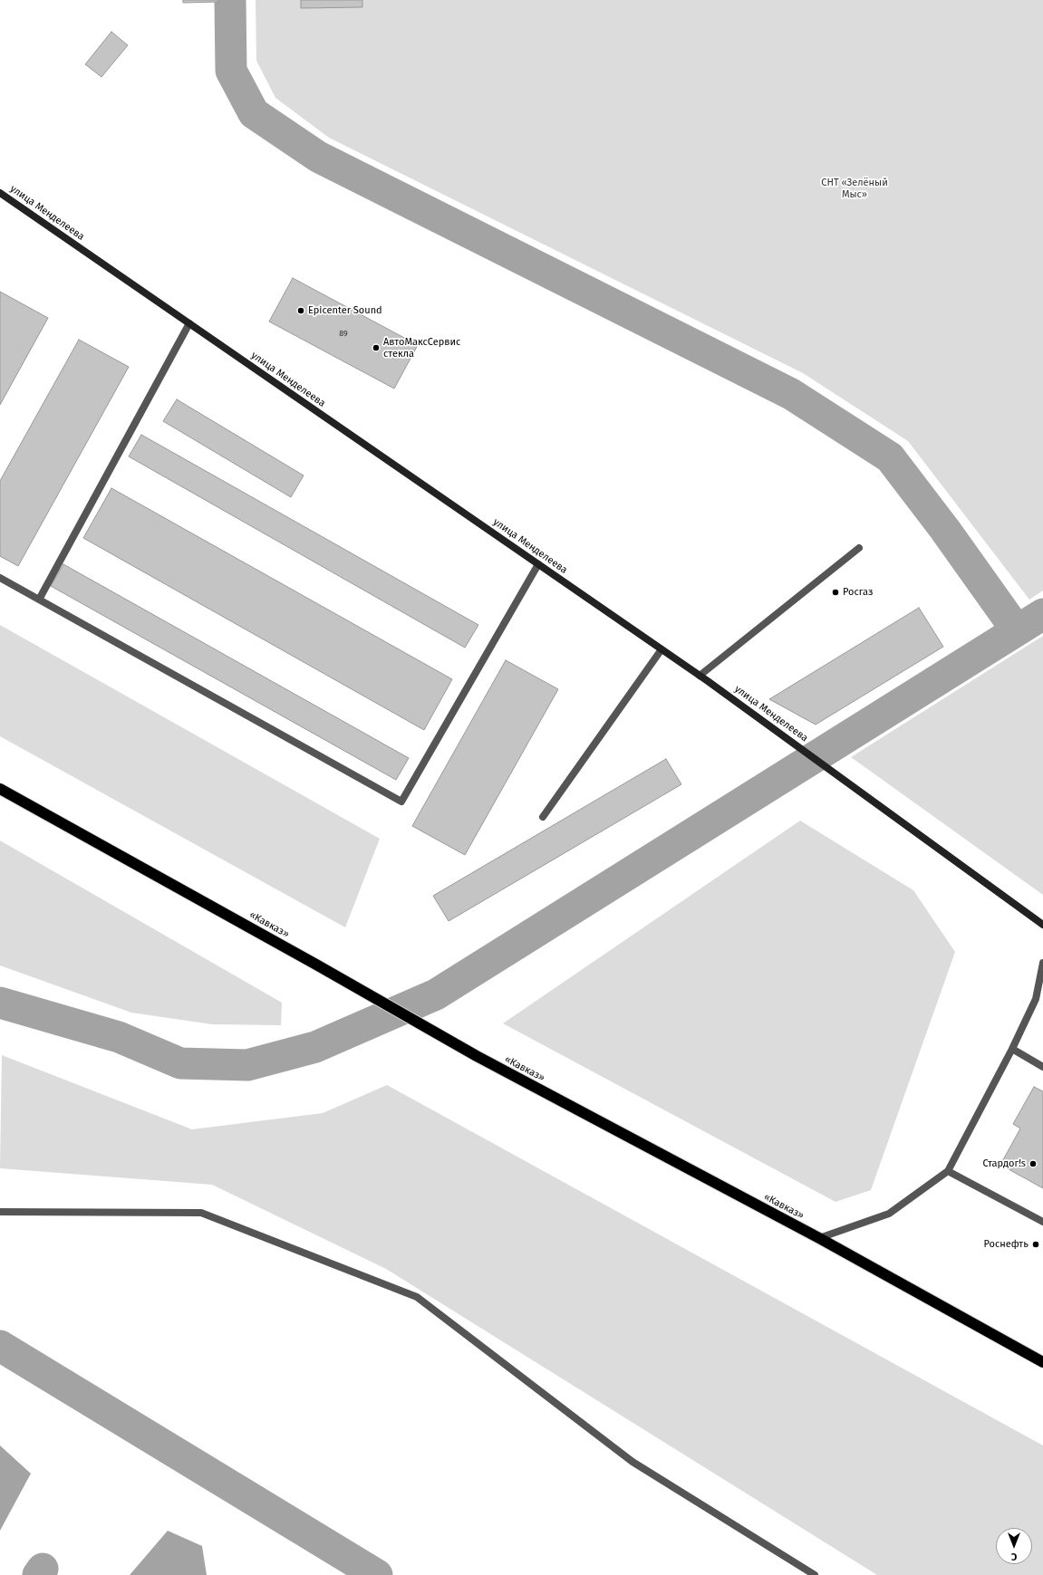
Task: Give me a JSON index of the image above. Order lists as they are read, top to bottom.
{
  "streets": {
    "highway": ["«Кавказ»"],
    "main road": ["улица Менделеева"]
  },
  "parks": ["СНТ «Зелёный Мыс»"],
  "places": [
    "Epicenter Sound",
    "АвтоМаксСервис стекла",
    "Росгаз",
    "Стардог!s",
    "Роснефть"
  ],
  "house_numbers": ["89"],
  "north": "bottom"
}
